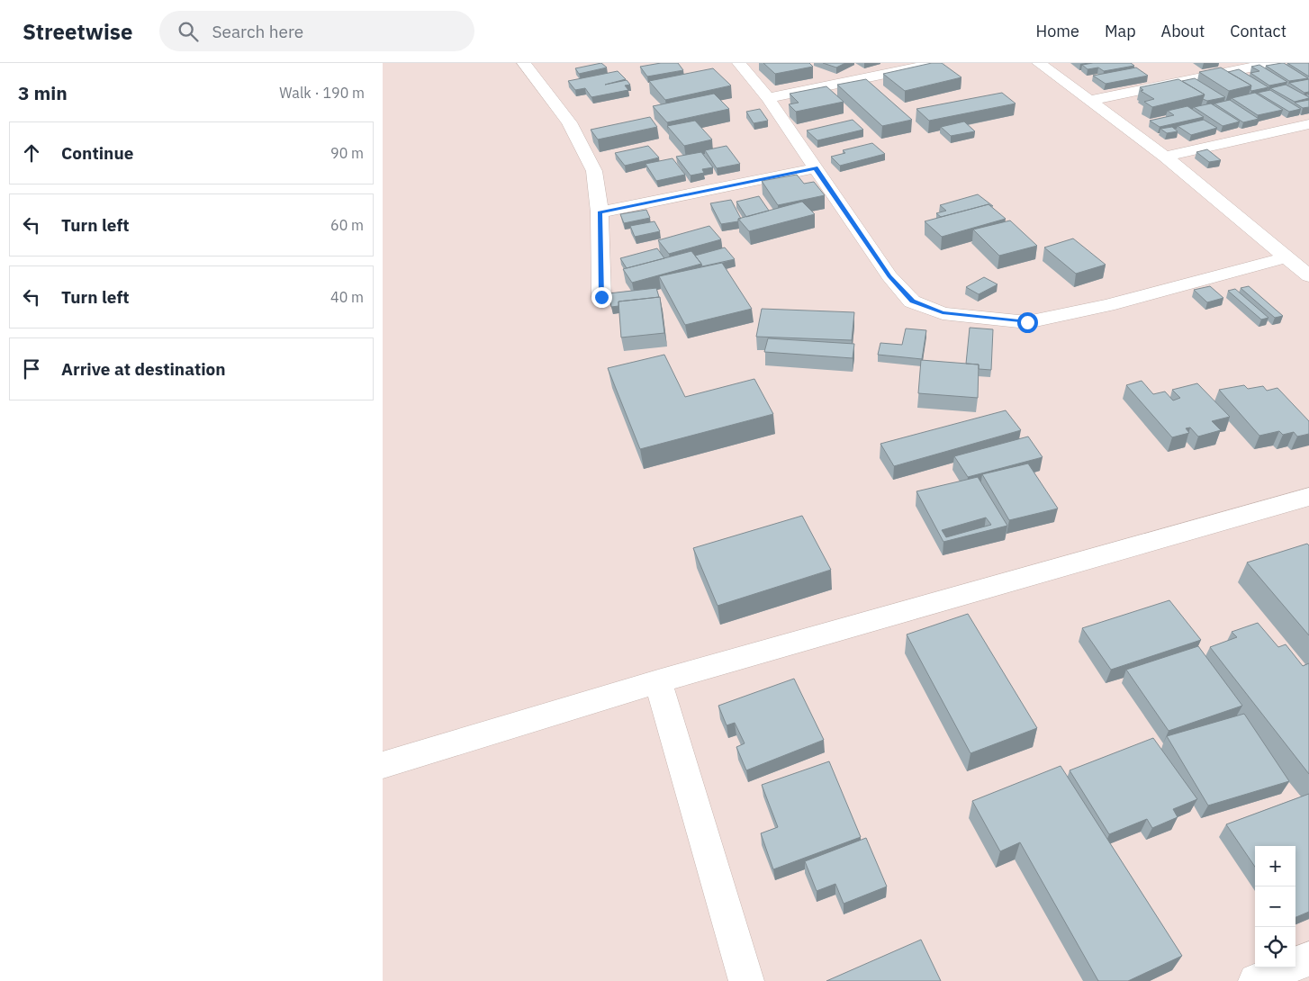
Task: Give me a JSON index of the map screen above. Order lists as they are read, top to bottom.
{
  "page": {
    "header": "Streetwise",
    "search": "Search here",
    "nav": [
      "Home",
      "Map",
      "About",
      "Contact"
    ],
    "heading": ["3 min", "Walk · 190 m"],
    "list": [
      ["Continue", "90 m"],
      ["Turn left", "60 m"],
      ["Turn left", "40 m"],
      "Arrive at destination"
    ],
    "map_buttons": ["+", "−"]
  }
}
